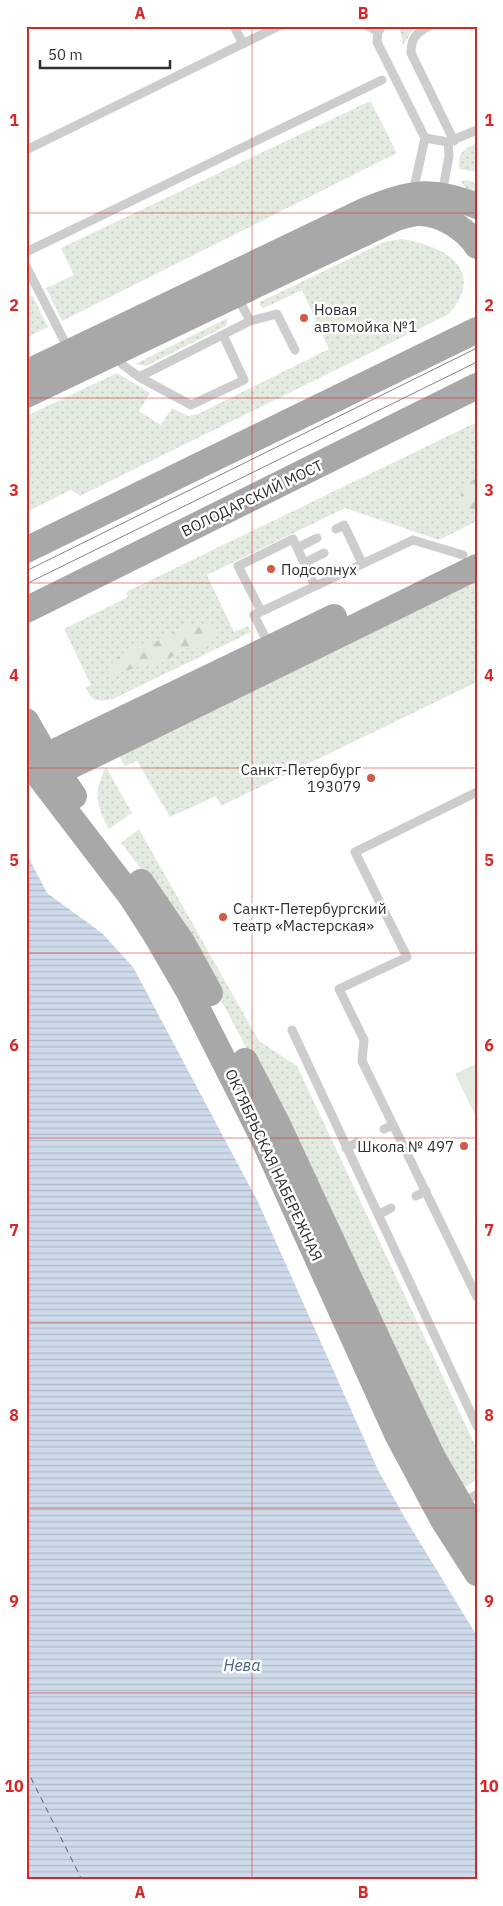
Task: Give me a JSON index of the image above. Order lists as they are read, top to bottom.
{
  "streets": {
    "main road": ["ВОЛОДАРСКИЙ МОСТ", "ОКТЯБРЬСКАЯ НАБЕРЕЖНАЯ"]
  },
  "water": ["Нева"],
  "places": [
    "Новая автомойка №1",
    "Подсолнух",
    "Санкт-Петербург 193079",
    "Санкт-Петербургский театр «Мастерская»",
    "Школа № 497"
  ],
  "scale_bar": "50 m",
  "grid": {
    "columns": ["A", "B"],
    "rows": [
      "1",
      "2",
      "3",
      "4",
      "5",
      "6",
      "7",
      "8",
      "9",
      "10"
    ]
  }
}
